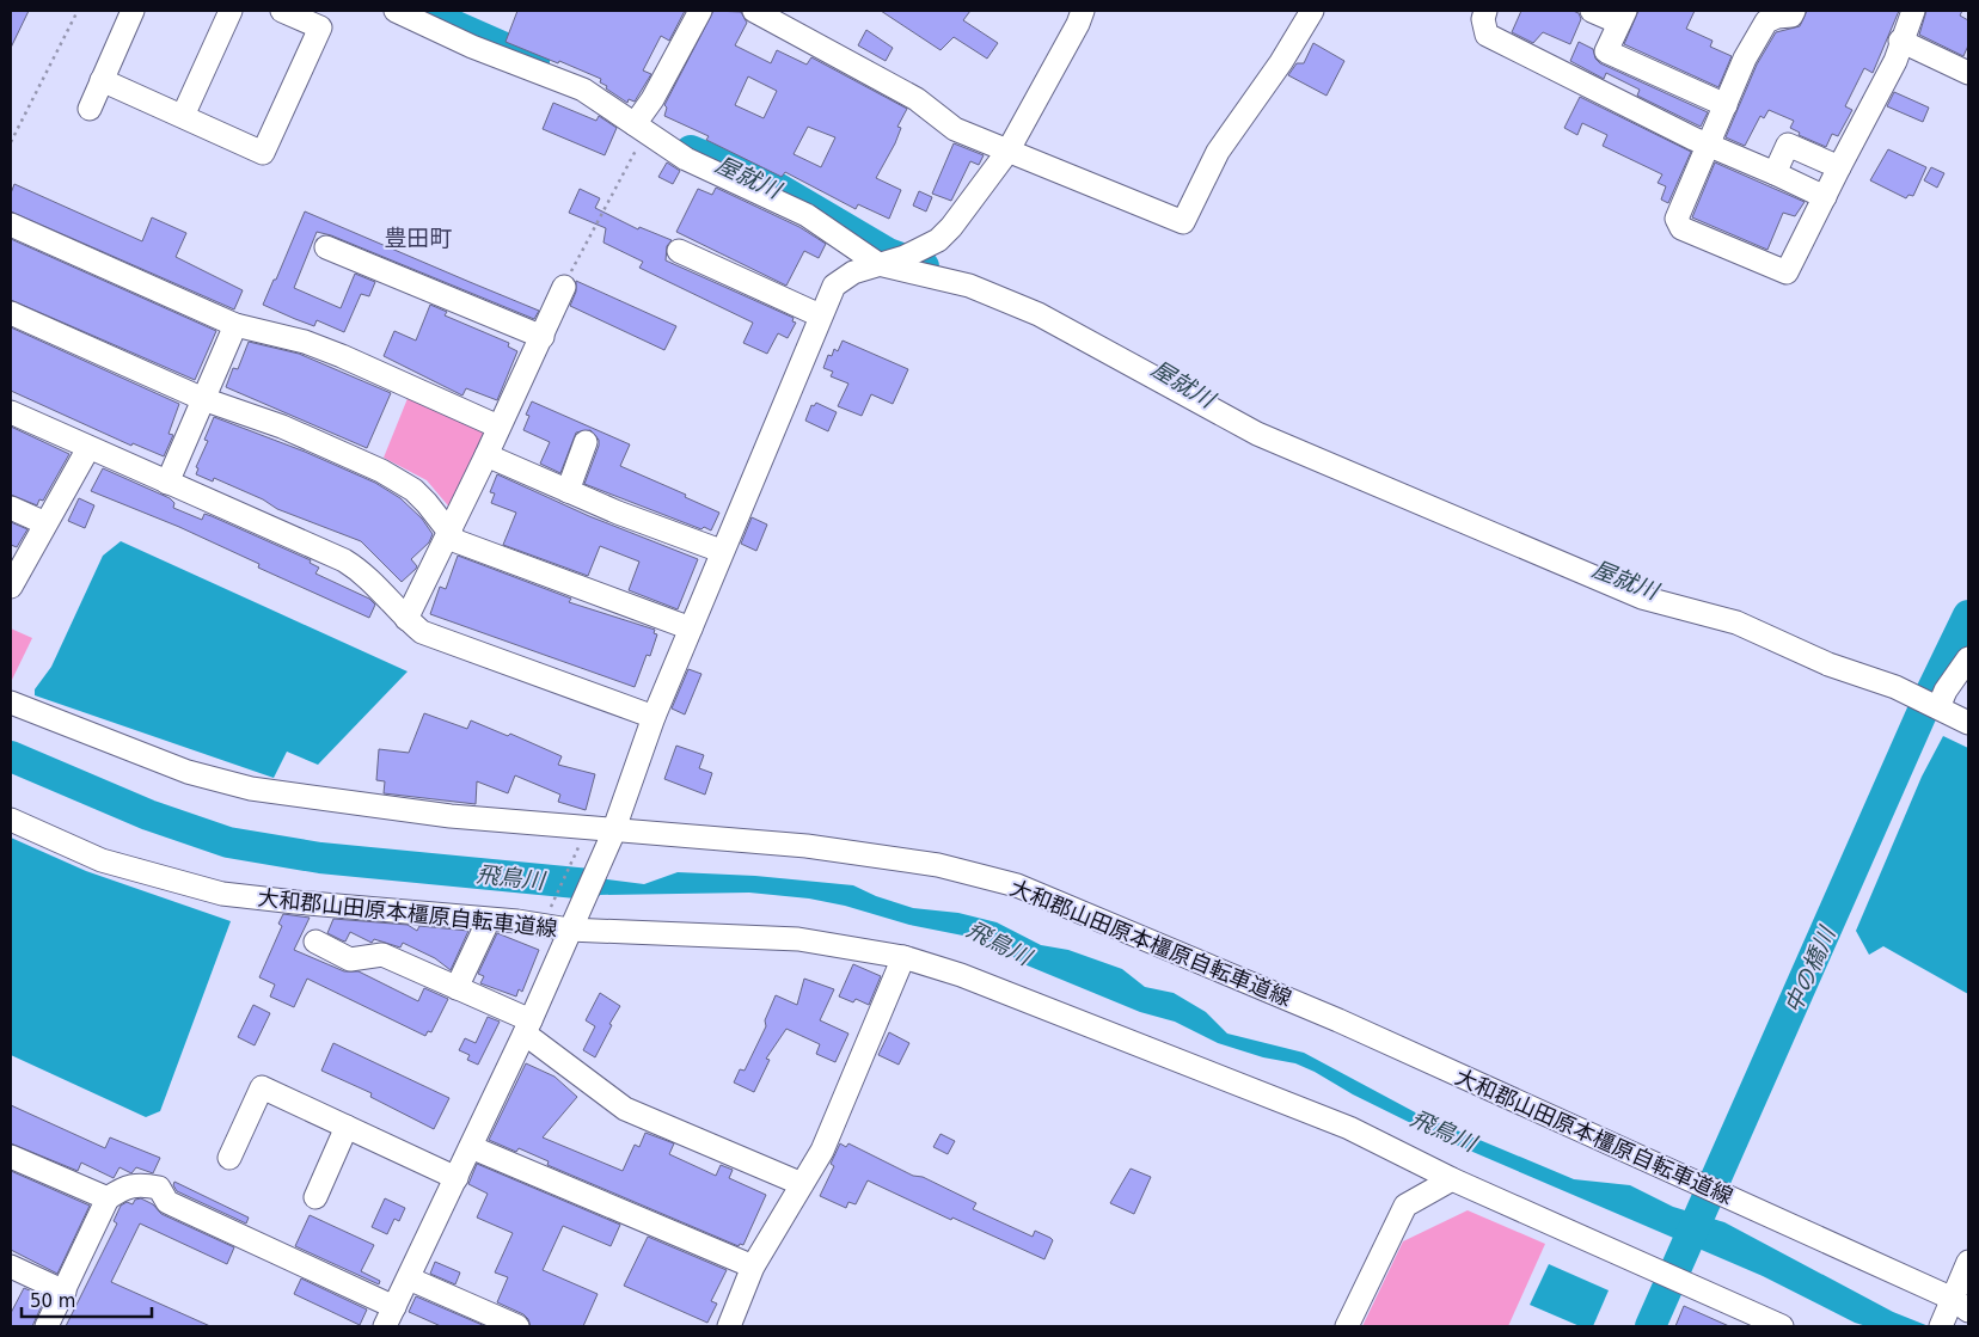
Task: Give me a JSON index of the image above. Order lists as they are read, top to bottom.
{
  "streets": {
    "street": ["大和郡山田原本橿原自転車道線"]
  },
  "districts": ["豊田町"],
  "water": ["屋就川", "飛鳥川", "中の橋川"],
  "scale_bar": "50 m"
}
